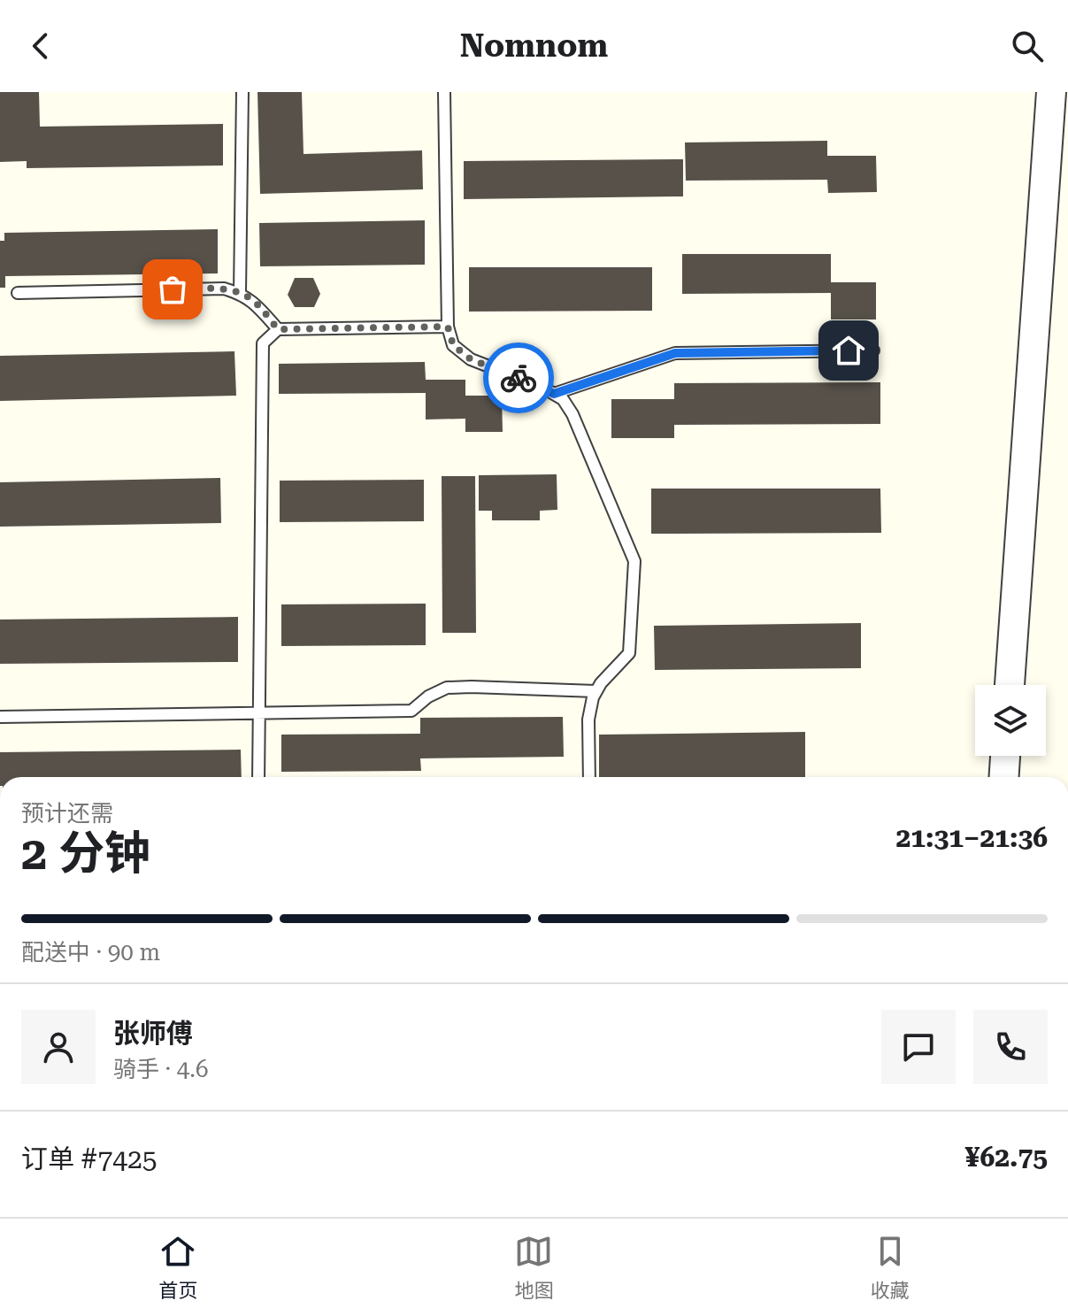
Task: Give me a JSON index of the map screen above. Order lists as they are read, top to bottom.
{
  "page": {
    "header": "Nomnom",
    "heading": ["2 分钟", "预计还需", "21:31–21:36"],
    "panel": [
      "张师傅",
      "骑手 · 4.6",
      "订单 #7425",
      "¥62.75"
    ],
    "bar": "配送中 · 90 m",
    "tabs": ["首页", "地图", "收藏"]
  }
}
